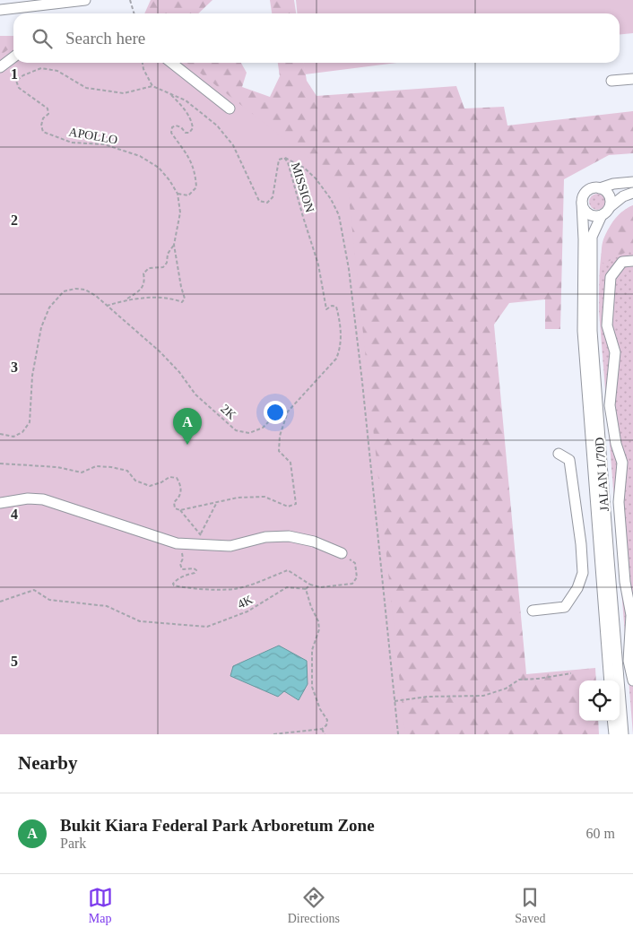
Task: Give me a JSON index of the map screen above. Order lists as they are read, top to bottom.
{
  "streets": {
    "street": ["JALAN 1/70D"],
    "path": [
      "APOLLO",
      "MISSION",
      "2K",
      "4K"
    ]
  },
  "crossings": [
    ["APOLLO", "MISSION"],
    ["APOLLO", "2K"],
    ["MISSION", "2K"]
  ],
  "page": {
    "search": "Search here",
    "pins": "A",
    "heading": "Nearby",
    "list": [
      {
        "mark": "A",
        "name": "Bukit Kiara Federal Park Arboretum Zone",
        "note": "Park",
        "value": "60 m"
      }
    ],
    "nav": ["Map", "Directions", "Saved"]
  },
  "grid": {
    "rows": [
      "1",
      "2",
      "3",
      "4",
      "5"
    ]
  }
}
